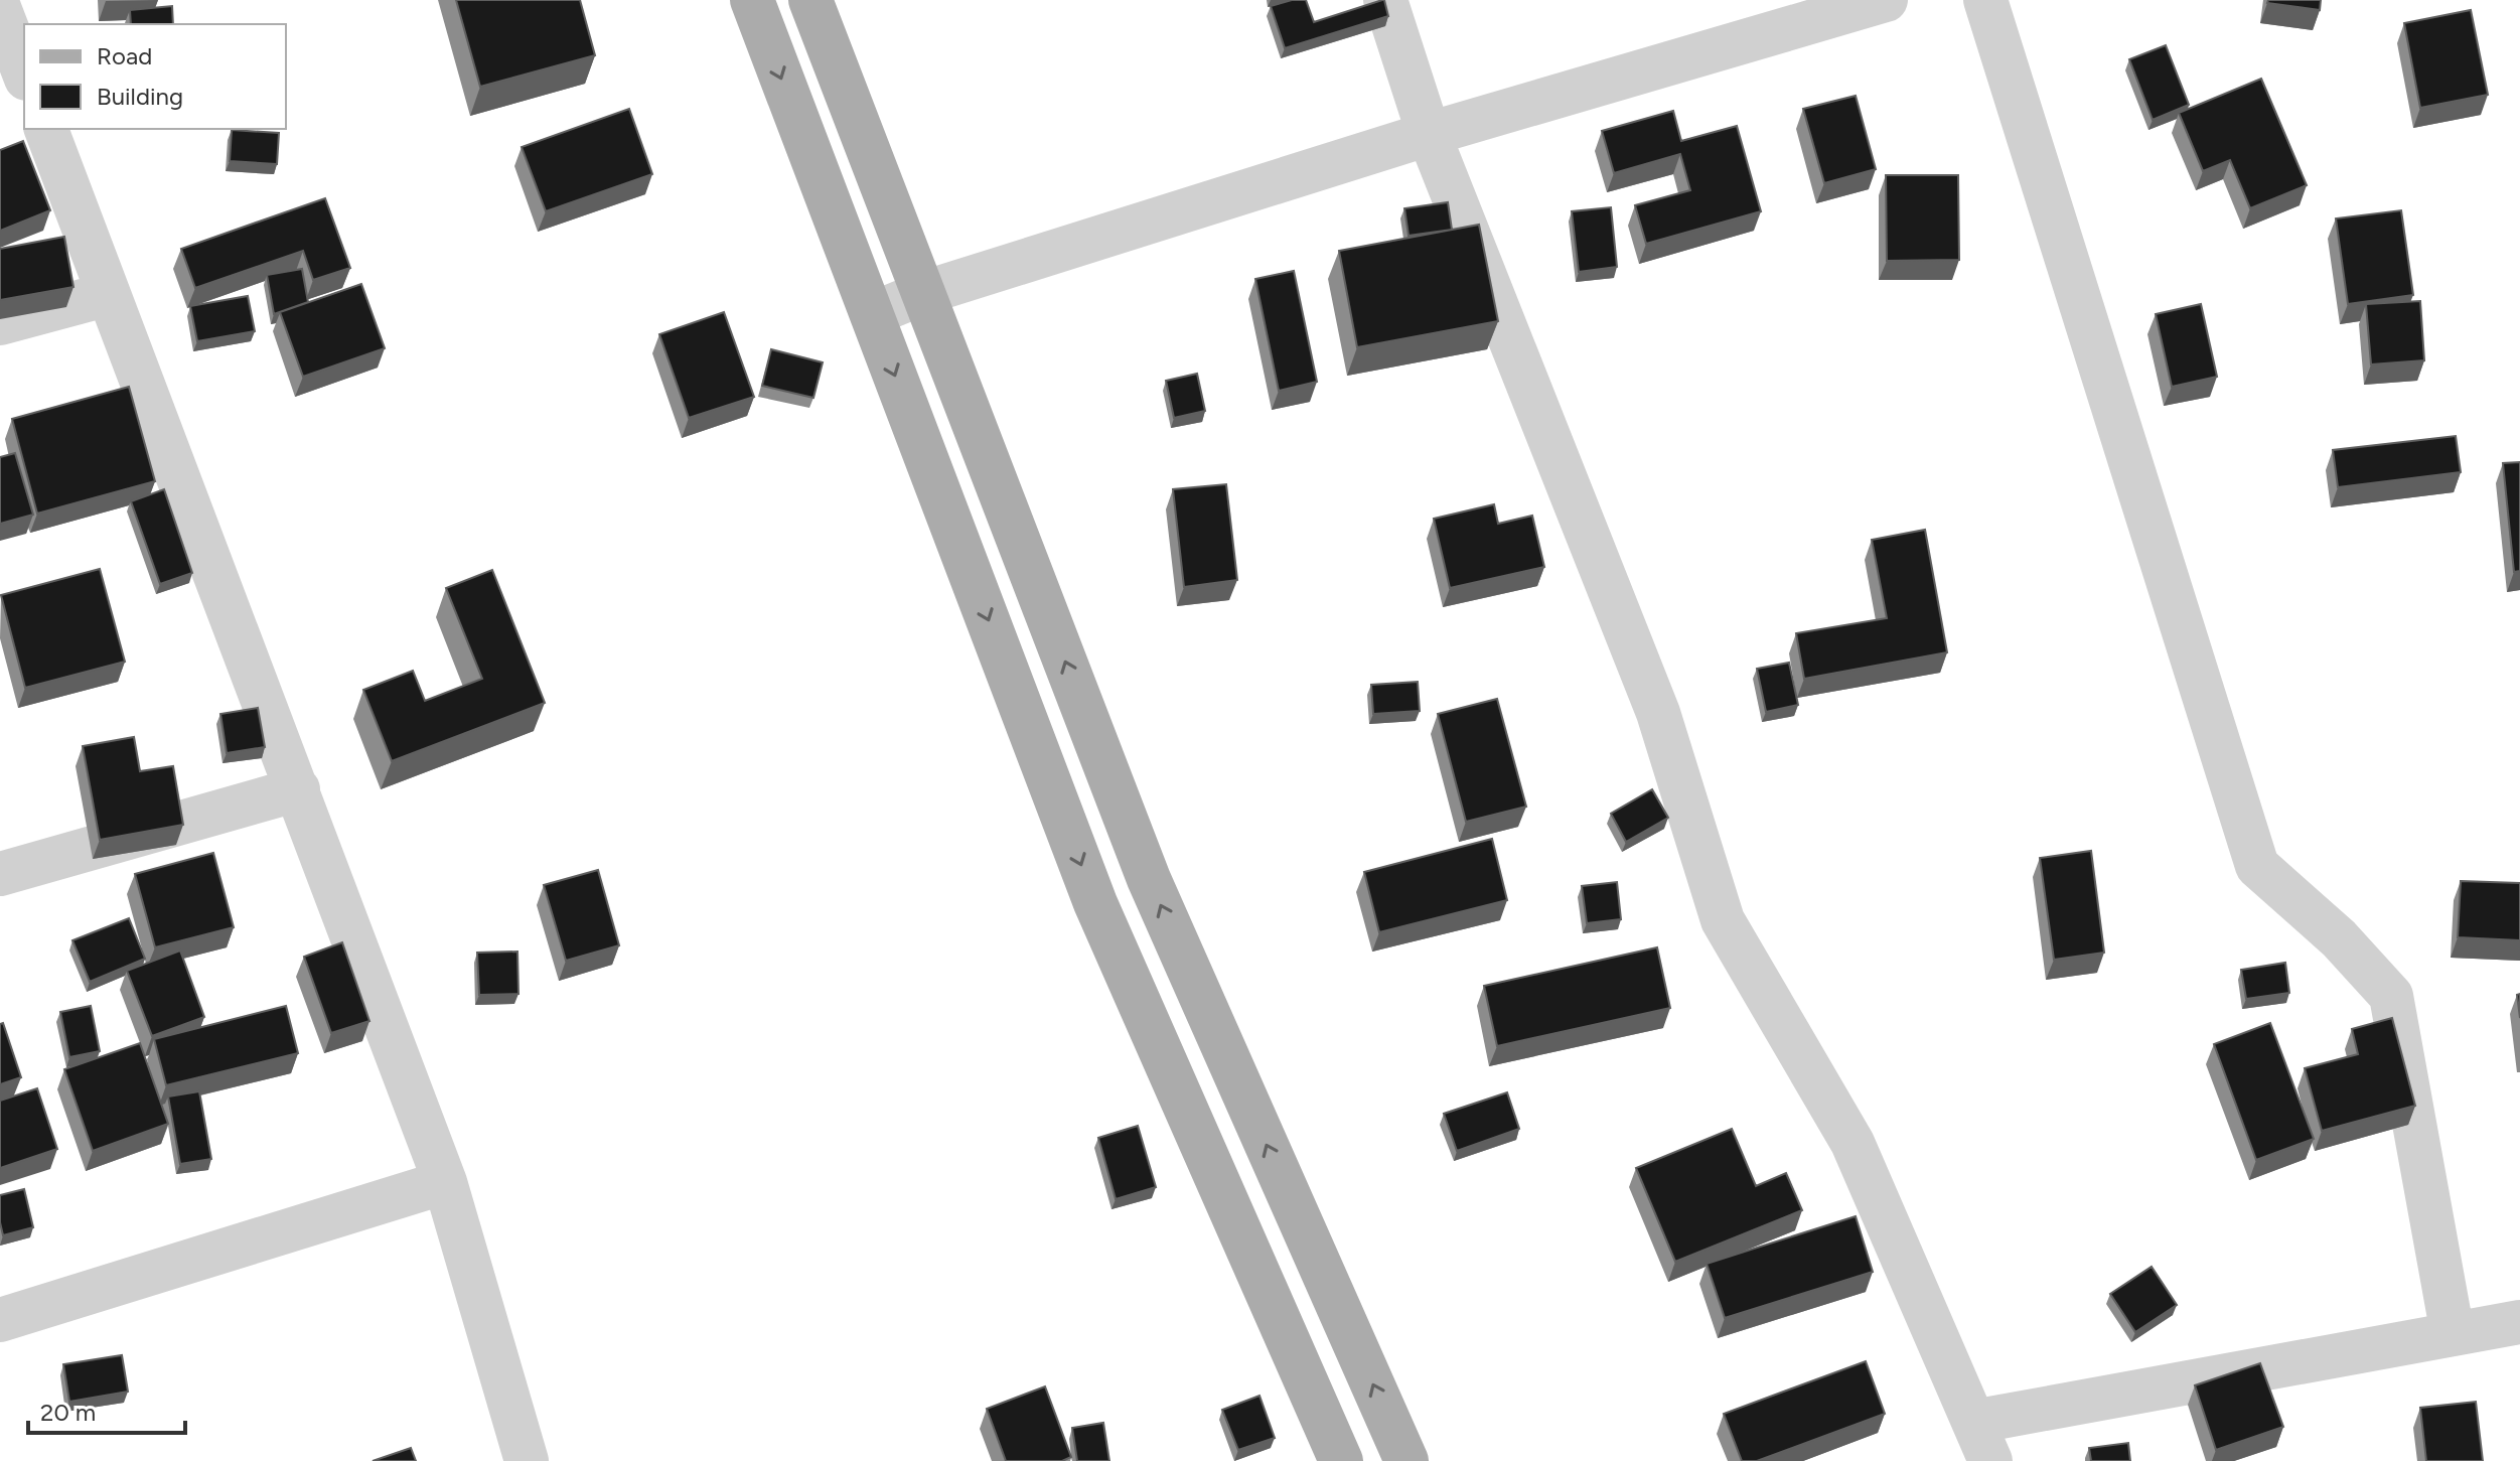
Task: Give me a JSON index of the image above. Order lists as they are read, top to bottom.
{
  "legend": ["Road", "Building"],
  "scale_bar": "20 m"
}
